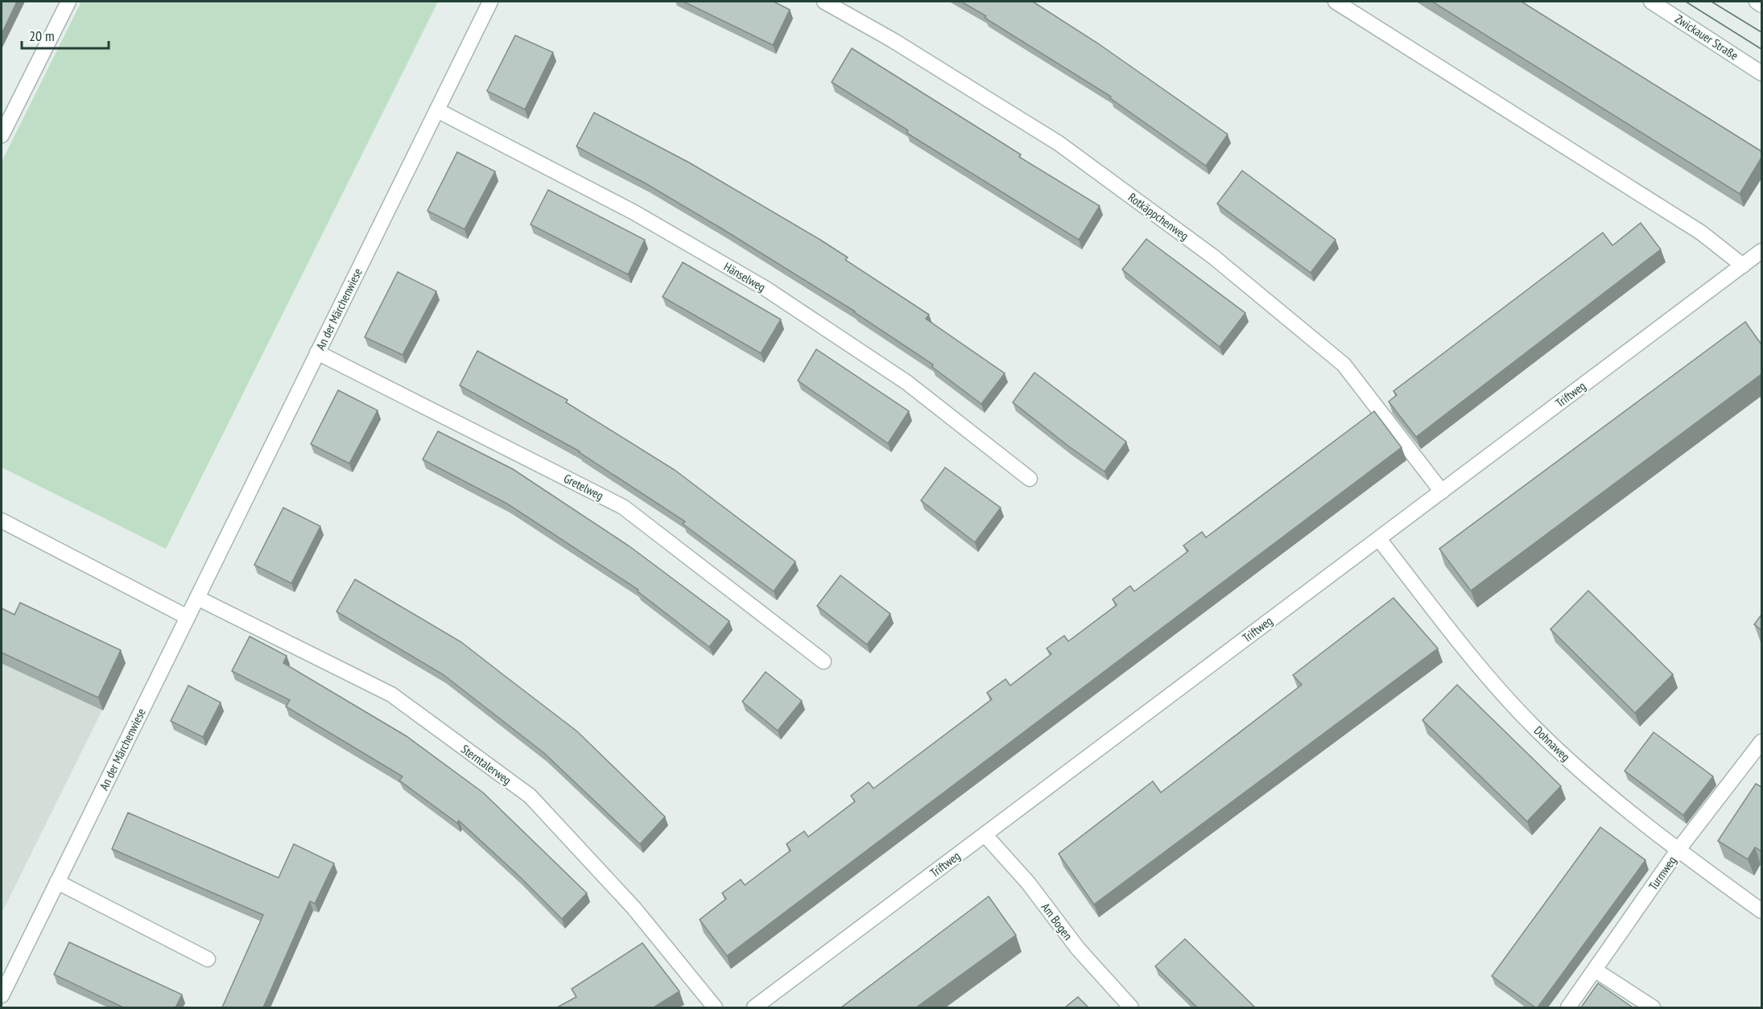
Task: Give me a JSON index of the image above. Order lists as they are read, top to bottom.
{
  "streets": {
    "street": [
      "Zwickauer Straße",
      "Rotkäppchenweg",
      "Hänselweg",
      "An der Märchenwiese",
      "Triftweg",
      "Gretelweg",
      "Dohnaweg",
      "Sterntalerweg",
      "Turmweg",
      "Am Bogen"
    ]
  },
  "crossings": [
    ["Rotkäppchenweg", "Triftweg"],
    ["Hänselweg", "An der Märchenwiese"],
    ["An der Märchenwiese", "Gretelweg"],
    ["An der Märchenwiese", "Sterntalerweg"],
    ["Triftweg", "Dohnaweg"],
    ["Triftweg", "Am Bogen"],
    ["Dohnaweg", "Turmweg"]
  ],
  "scale_bar": "20 m"
}
